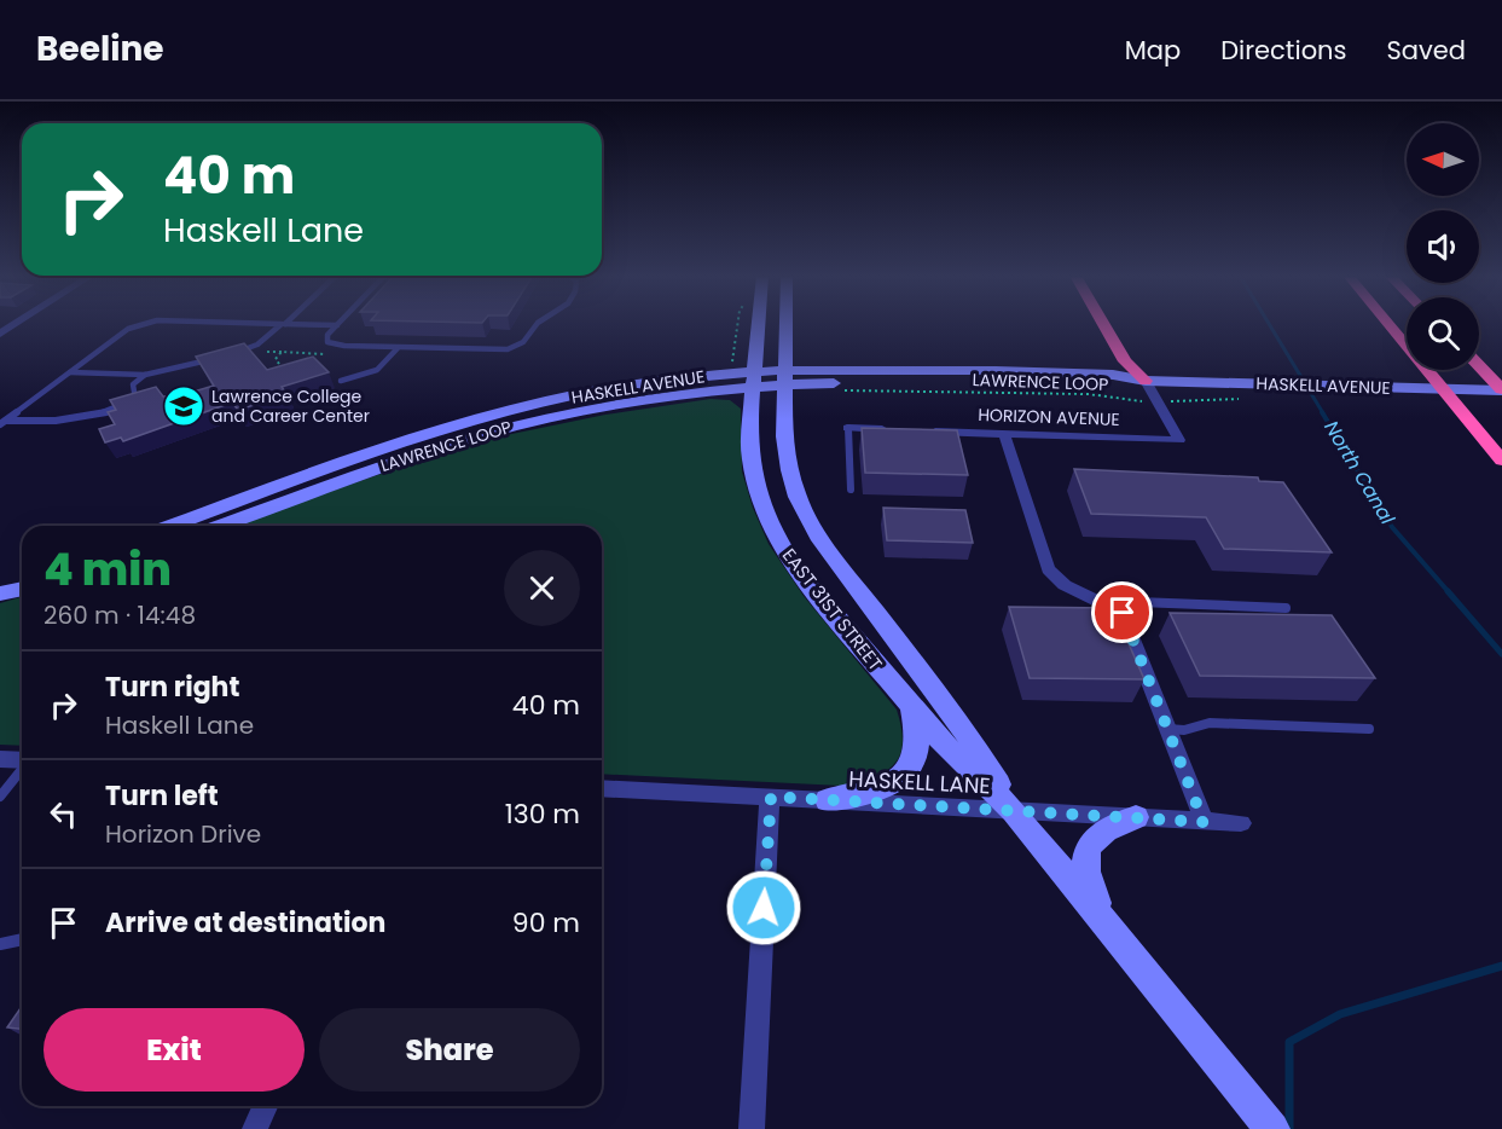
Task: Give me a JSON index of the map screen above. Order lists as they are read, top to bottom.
{
  "streets": {
    "main road": ["HASKELL AVENUE", "EAST 31ST STREET"],
    "street": ["HORIZON AVENUE", "HASKELL LANE"],
    "path": ["LAWRENCE LOOP"]
  },
  "crossings": [
    ["HASKELL AVENUE", "HORIZON AVENUE"],
    ["HASKELL AVENUE", "EAST 31ST STREET"],
    ["EAST 31ST STREET", "HASKELL LANE"]
  ],
  "water": ["North Canal"],
  "places": {
    "school or university": ["Lawrence College and Career Center"]
  },
  "north": "left",
  "page": {
    "header": "Beeline",
    "nav": ["Map", "Directions", "Saved"],
    "turn": ["40 m", "Haskell Lane"],
    "heading": ["4 min", "260 m · 14:48"],
    "list": [
      {
        "name": "Turn right",
        "note": "Haskell Lane",
        "value": "40 m"
      },
      {
        "name": "Turn left",
        "note": "Horizon Drive",
        "value": "130 m"
      },
      {
        "name": "Arrive at destination",
        "value": "90 m"
      }
    ],
    "buttons": ["Exit", "Share"]
  }
}
